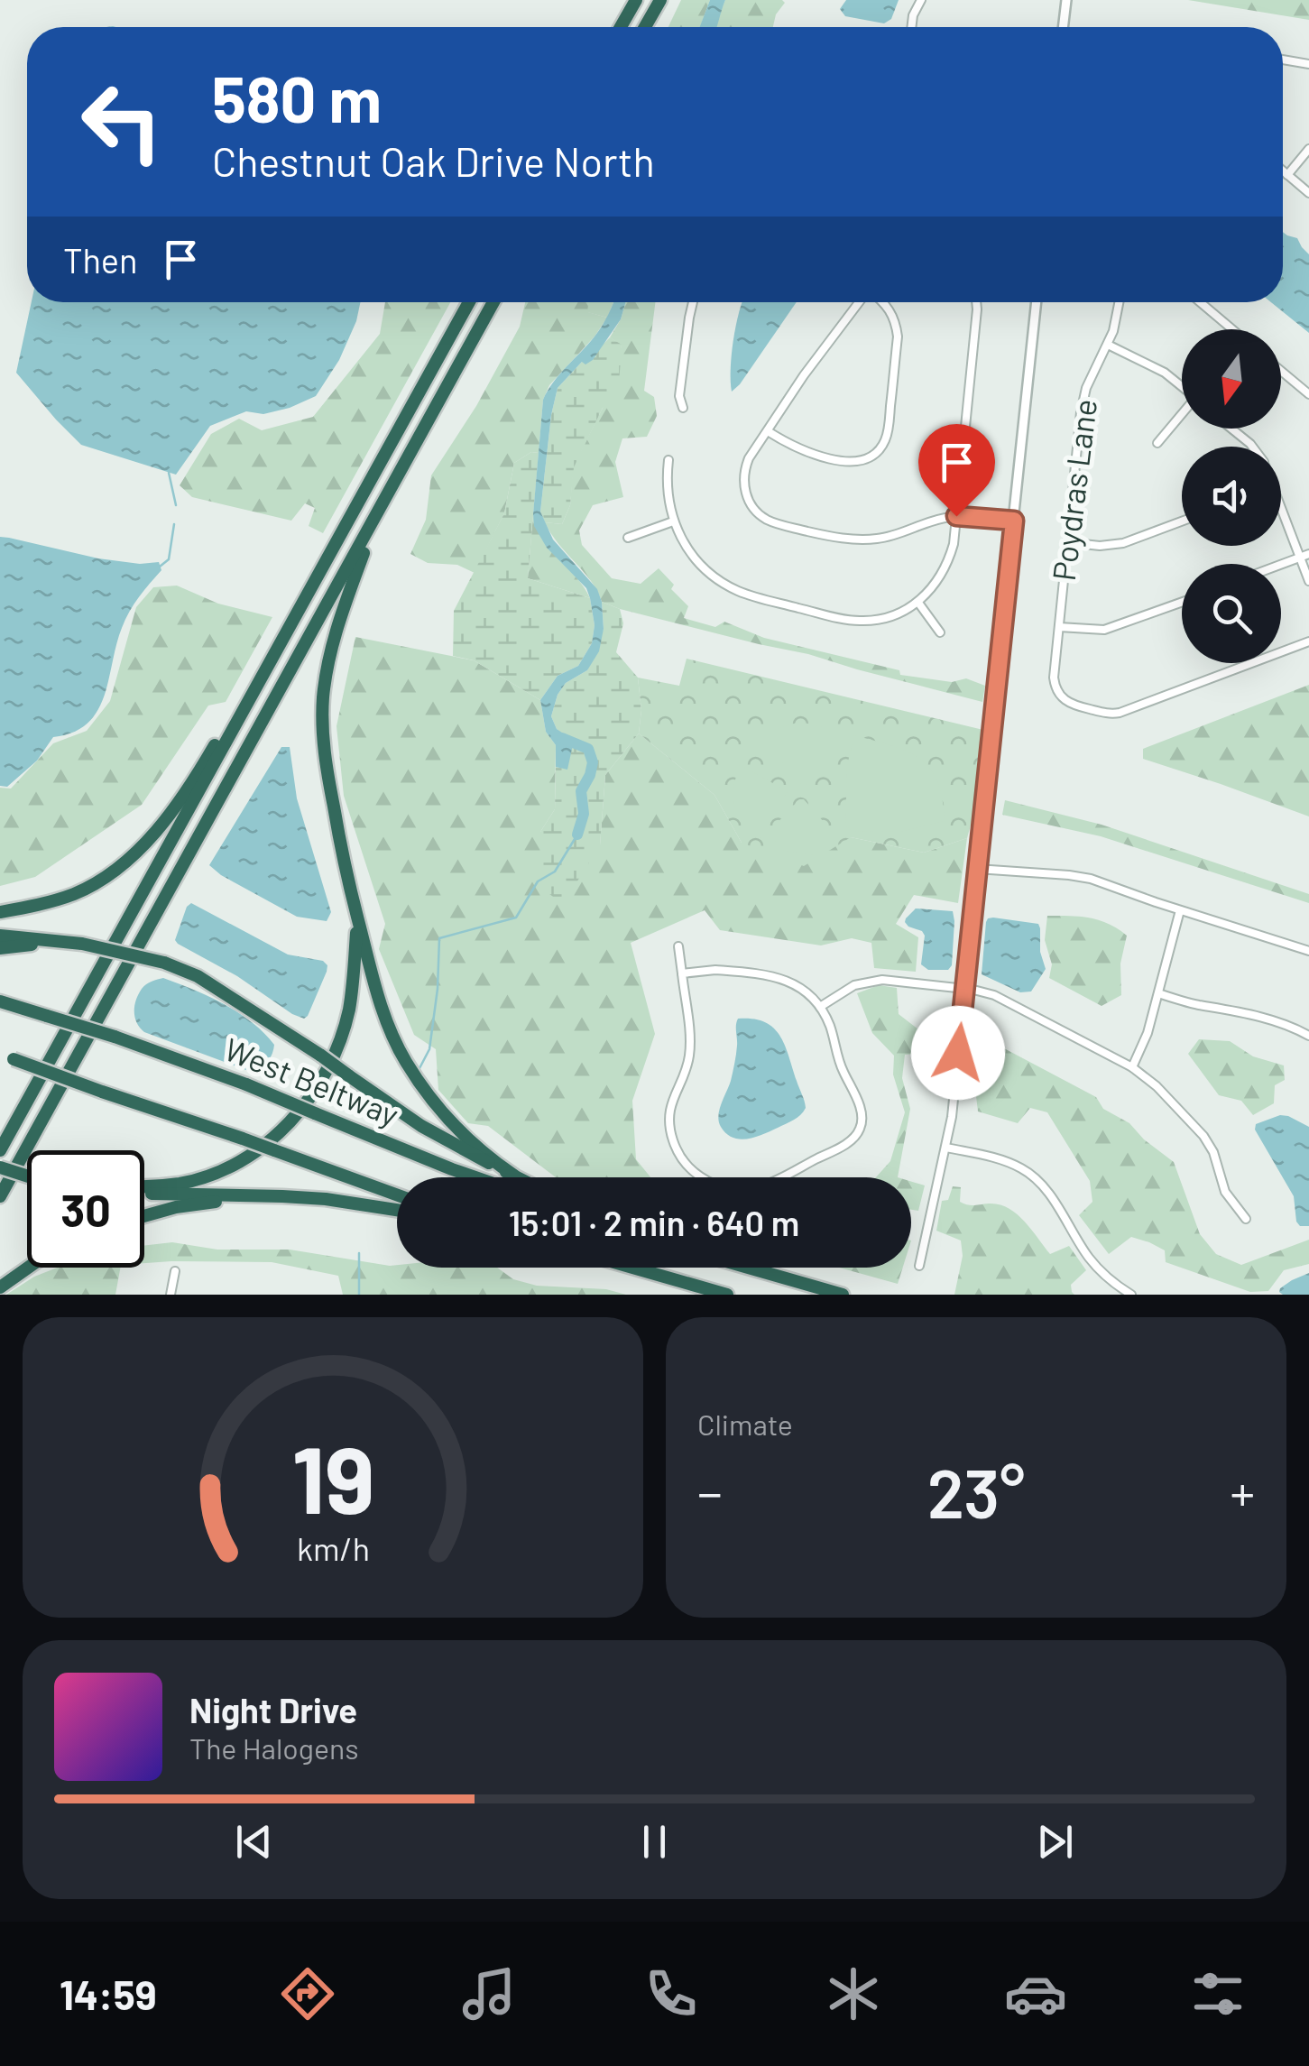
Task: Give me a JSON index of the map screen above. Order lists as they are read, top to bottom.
{
  "streets": {
    "highway": ["West Beltway"],
    "street": ["Poydras Lane"]
  },
  "north": "bottom",
  "page": {
    "turn": ["580 m", "Chestnut Oak Drive North"],
    "then": "Then",
    "limit": "30",
    "trip": "15:01 · 2 min · 640 m",
    "tile": "Climate",
    "heat": ["−", "23°", "+"],
    "song": ["Night Drive", "The Halogens"],
    "tabs": "14:59",
    "gauge": ["19", "km/h"]
  }
}
